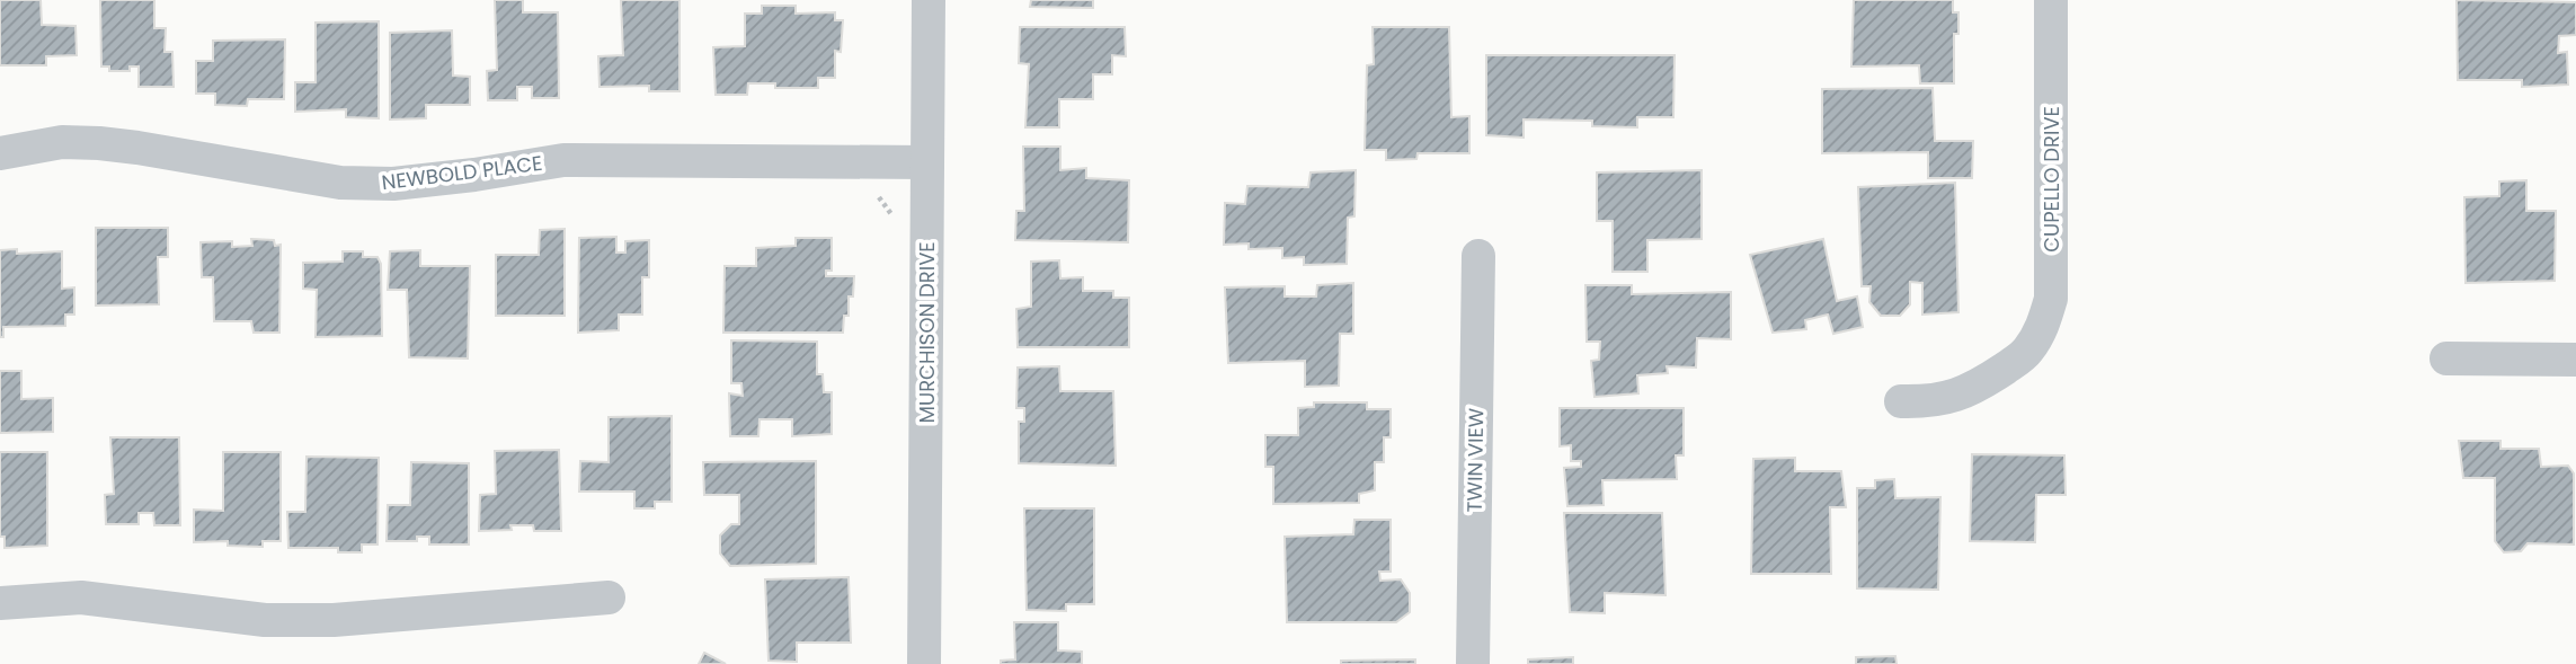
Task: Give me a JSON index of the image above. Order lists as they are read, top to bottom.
{
  "streets": {
    "street": [
      "NEWBOLD PLACE",
      "CUPELLO DRIVE",
      "MURCHISON DRIVE",
      "TWIN VIEW"
    ]
  },
  "crossings": [
    ["NEWBOLD PLACE", "MURCHISON DRIVE"]
  ]
}
